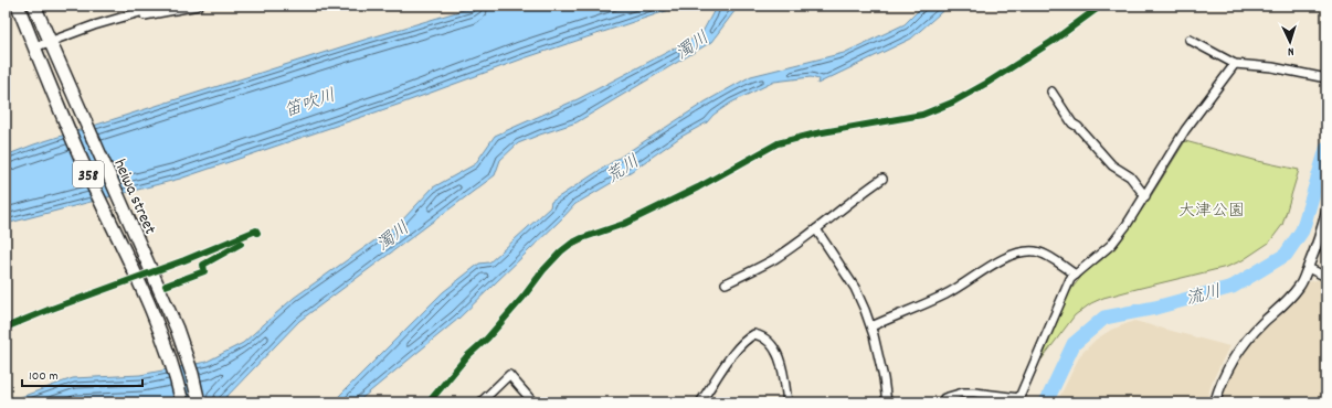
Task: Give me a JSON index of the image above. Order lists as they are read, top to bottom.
{
  "streets": {
    "highway": ["358", "heiwa street"]
  },
  "water": [
    "濁川",
    "笛吹川",
    "荒川",
    "流川"
  ],
  "parks": ["大津公園"],
  "scale_bar": "100 m",
  "north": "bottom"
}
